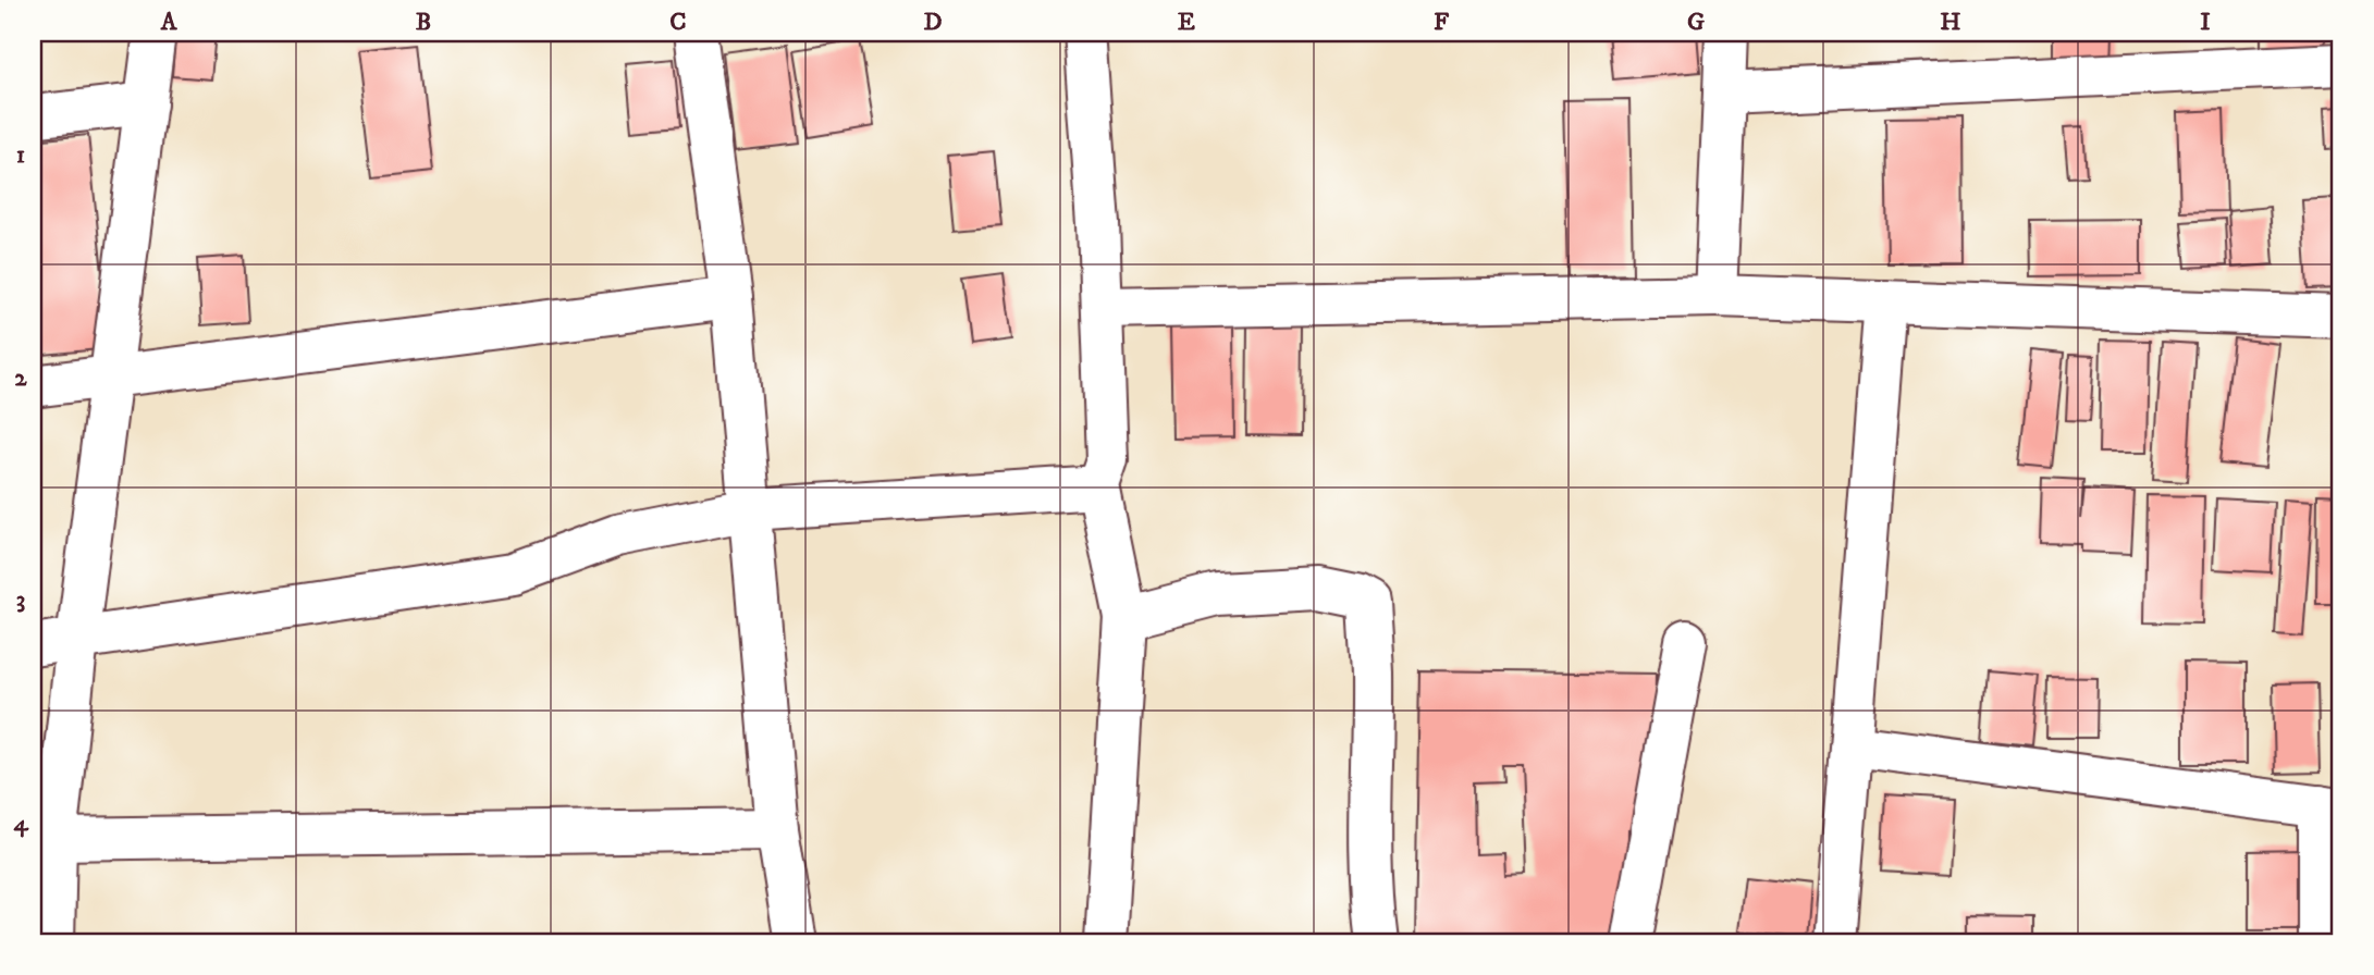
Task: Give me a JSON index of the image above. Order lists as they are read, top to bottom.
{
  "grid": {
    "columns": [
      "A",
      "B",
      "C",
      "D",
      "E",
      "F",
      "G",
      "H",
      "I"
    ],
    "rows": [
      "1",
      "2",
      "3",
      "4"
    ]
  }
}
